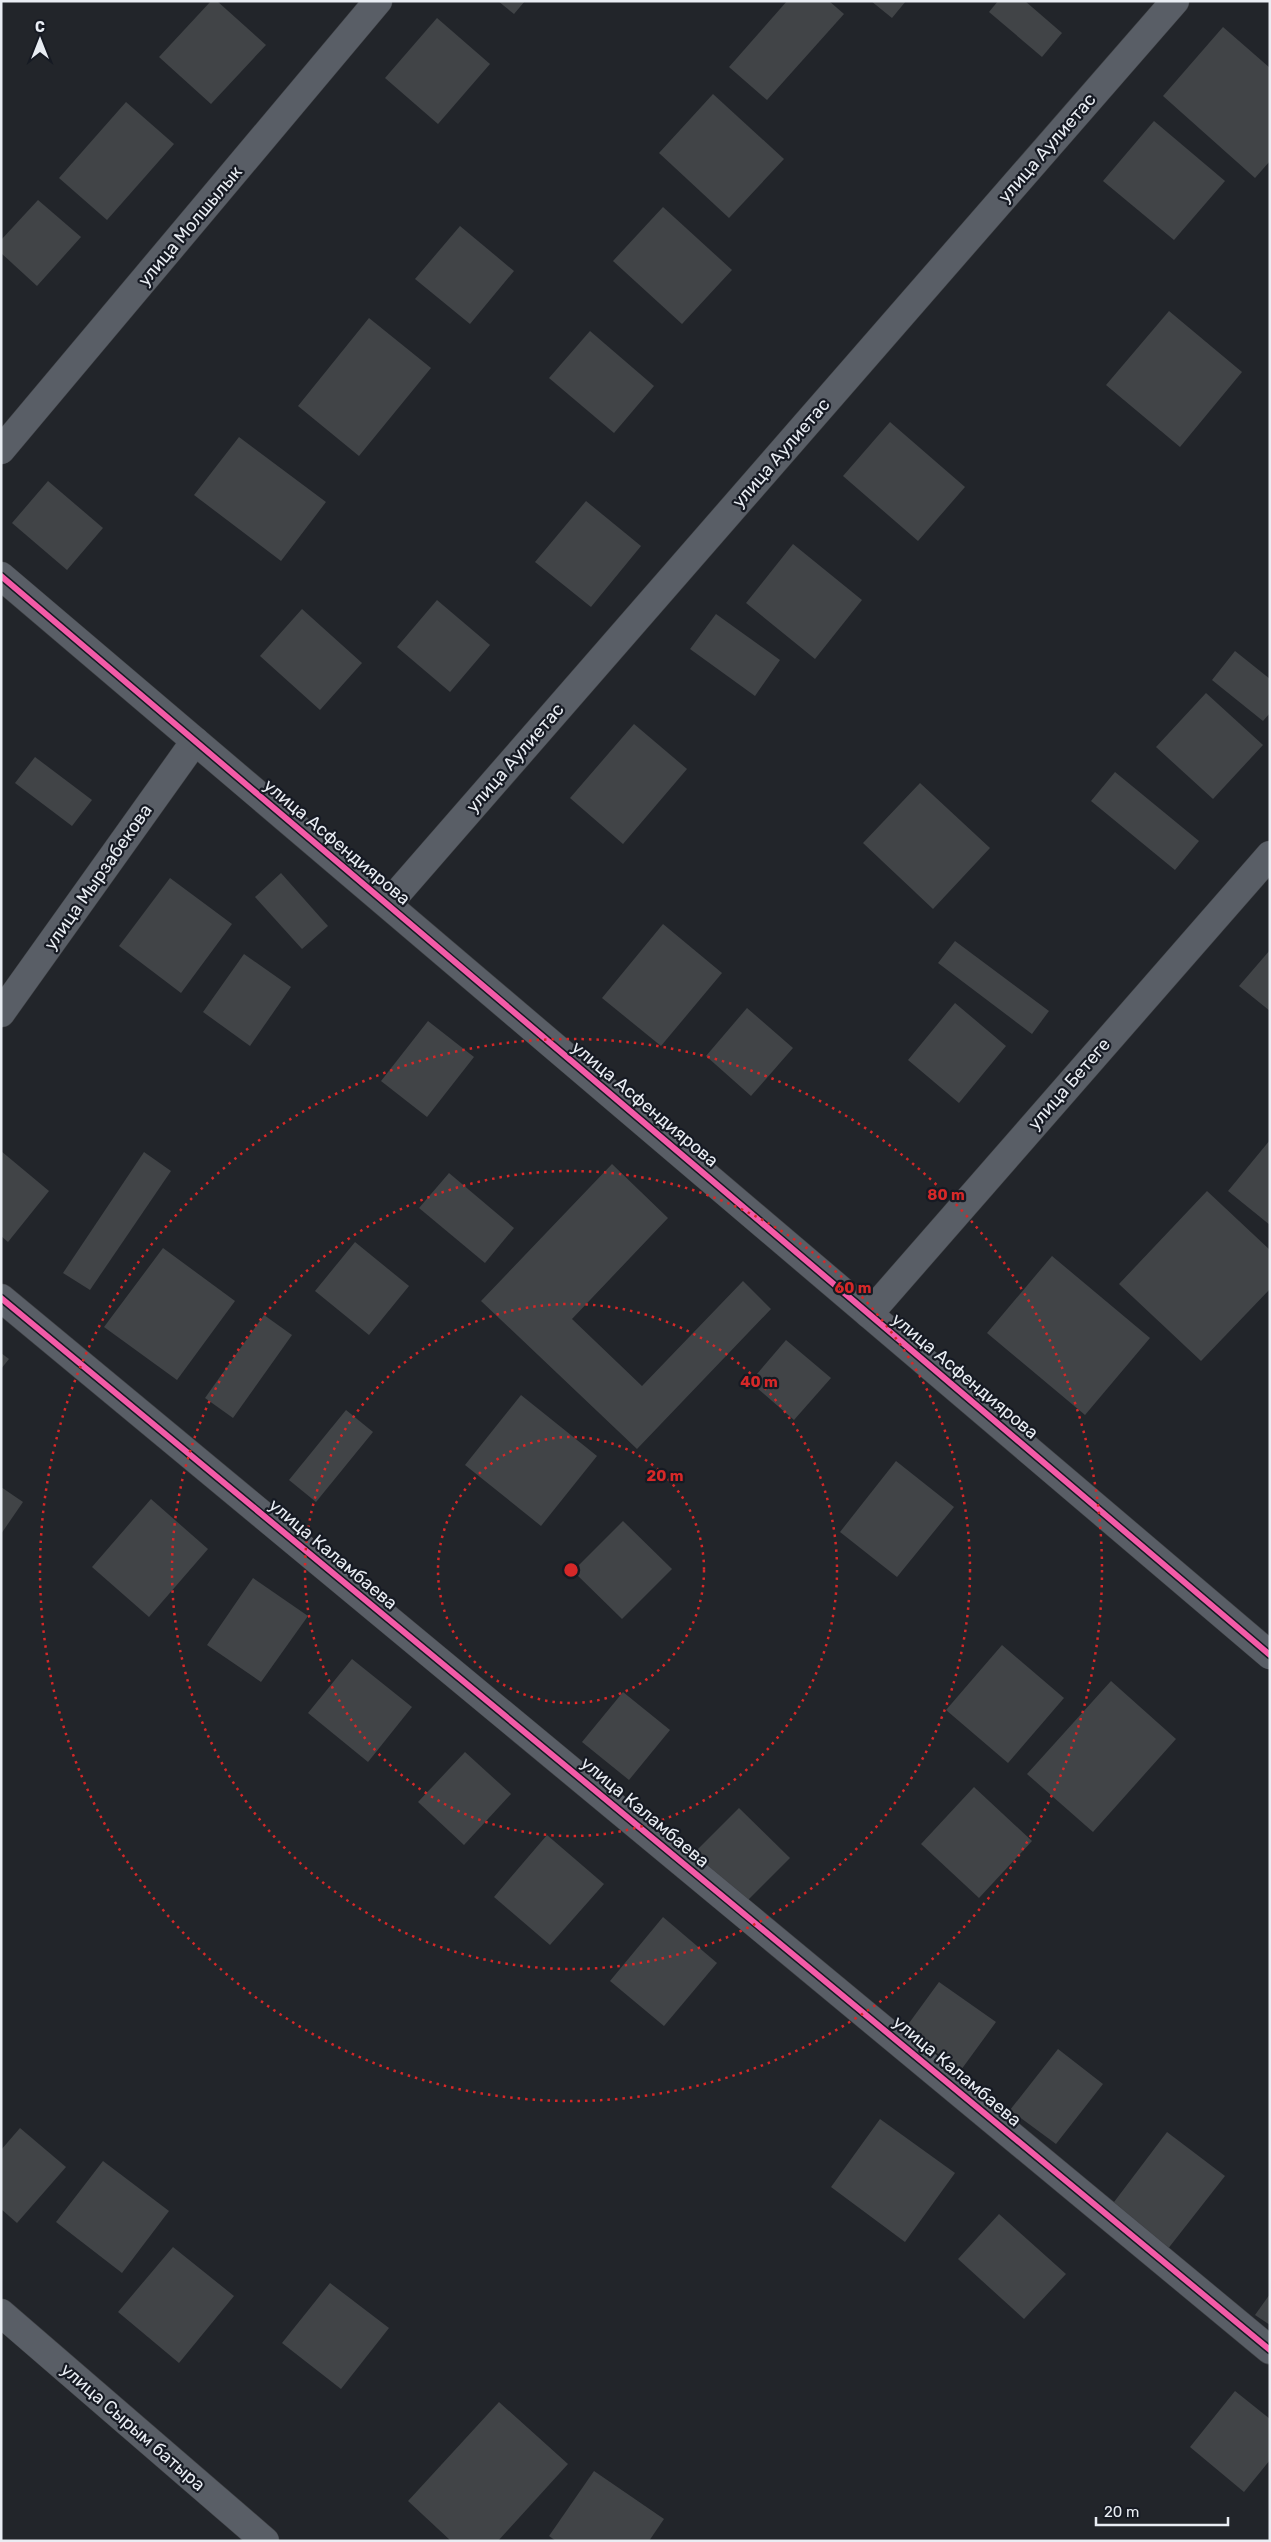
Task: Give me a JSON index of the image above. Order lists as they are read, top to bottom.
{
  "streets": {
    "street": [
      "улица Аулиетас",
      "улица Молшылык",
      "улица Асфендиярова",
      "улица Мырзабекова",
      "улица Бетеге",
      "улица Каламбаева",
      "улица Сырым батыра"
    ]
  },
  "crossings": [
    ["улица Аулиетас", "улица Асфендиярова"],
    ["улица Асфендиярова", "улица Мырзабекова"],
    ["улица Асфендиярова", "улица Бетеге"]
  ],
  "scale_bar": "20 m",
  "north": "top",
  "rings": [
    "80 m",
    "60 m",
    "40 m",
    "20 m"
  ]
}
